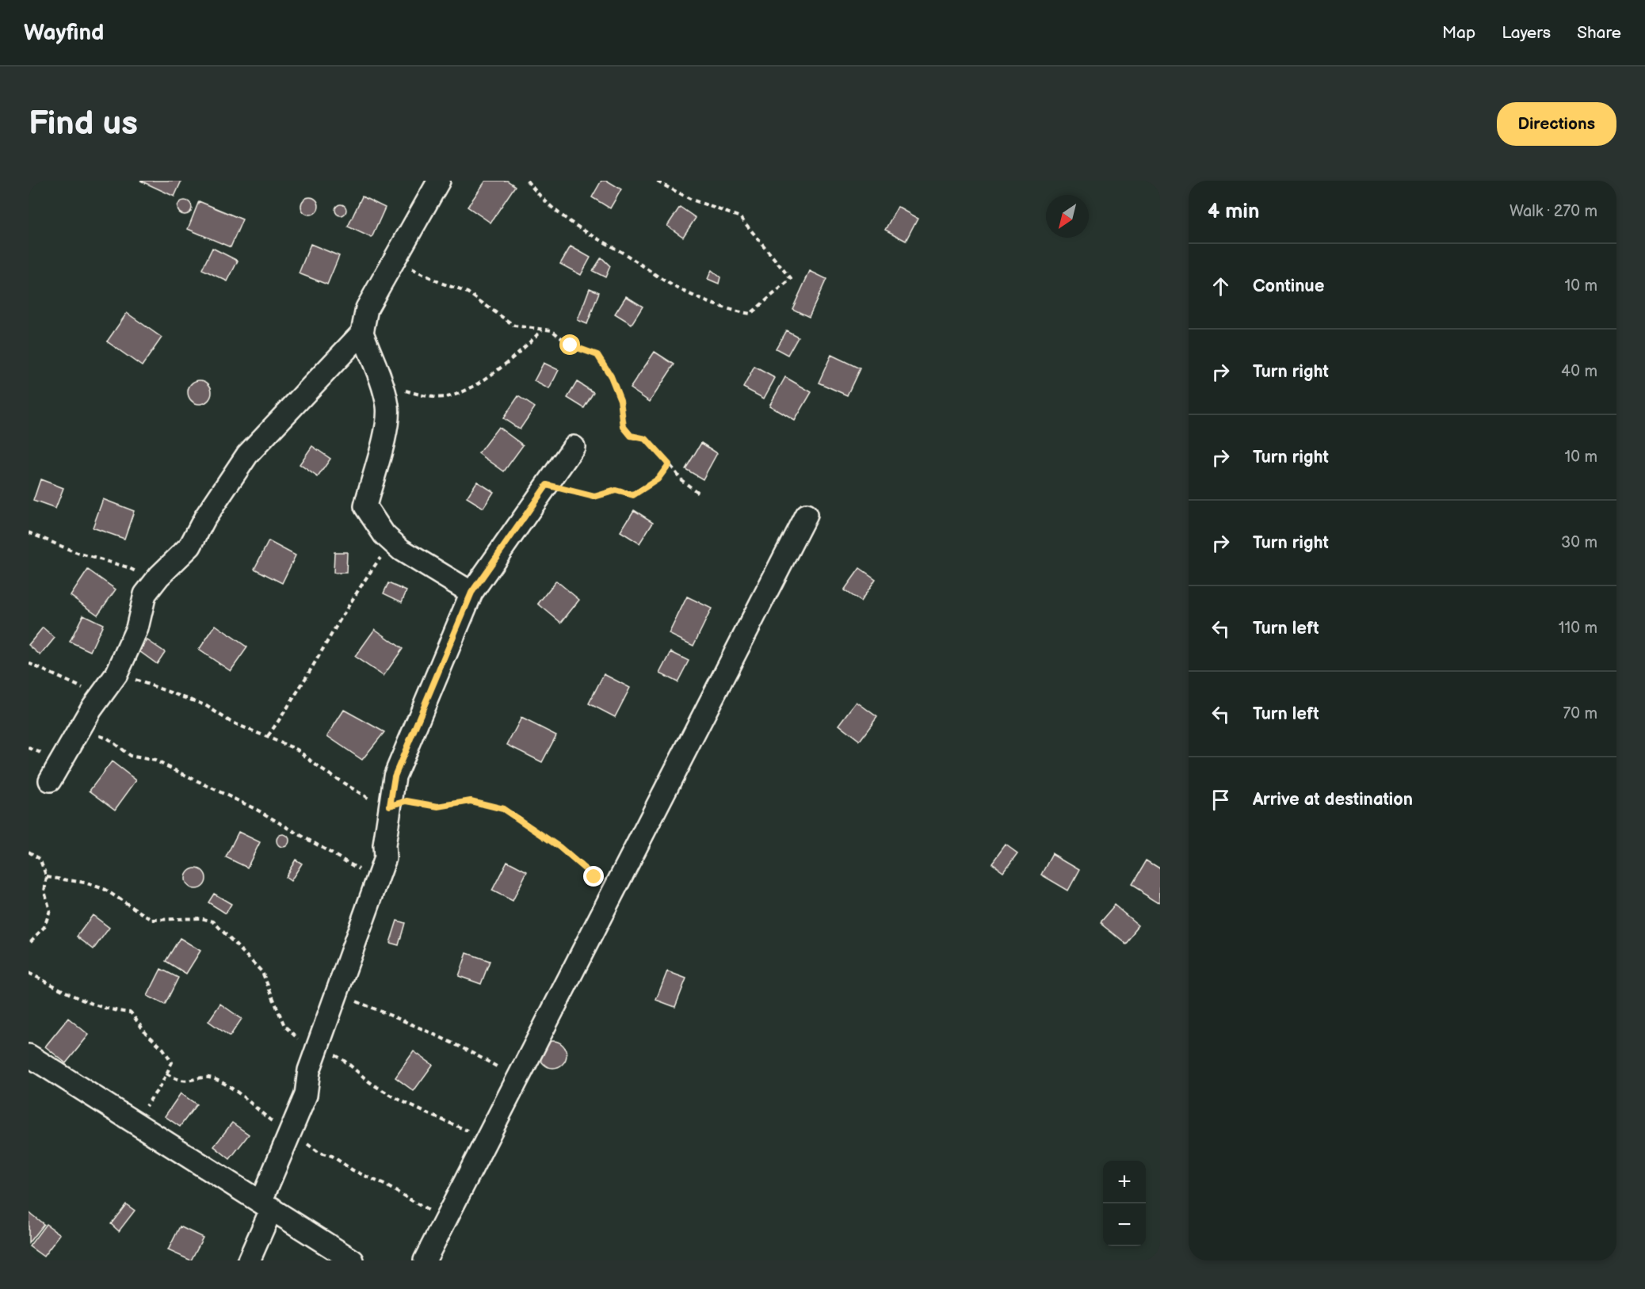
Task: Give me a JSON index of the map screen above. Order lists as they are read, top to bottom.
{
  "north": "bottom left",
  "page": {
    "header": "Wayfind",
    "nav": ["Map", "Layers", "Share"],
    "buttons": "Directions",
    "title": "Find us",
    "heading": ["4 min", "Walk · 270 m"],
    "list": [
      ["Continue", "10 m"],
      ["Turn right", "40 m"],
      ["Turn right", "10 m"],
      ["Turn right", "30 m"],
      ["Turn left", "110 m"],
      ["Turn left", "70 m"],
      "Arrive at destination"
    ],
    "map_buttons": ["+", "−"]
  }
}
